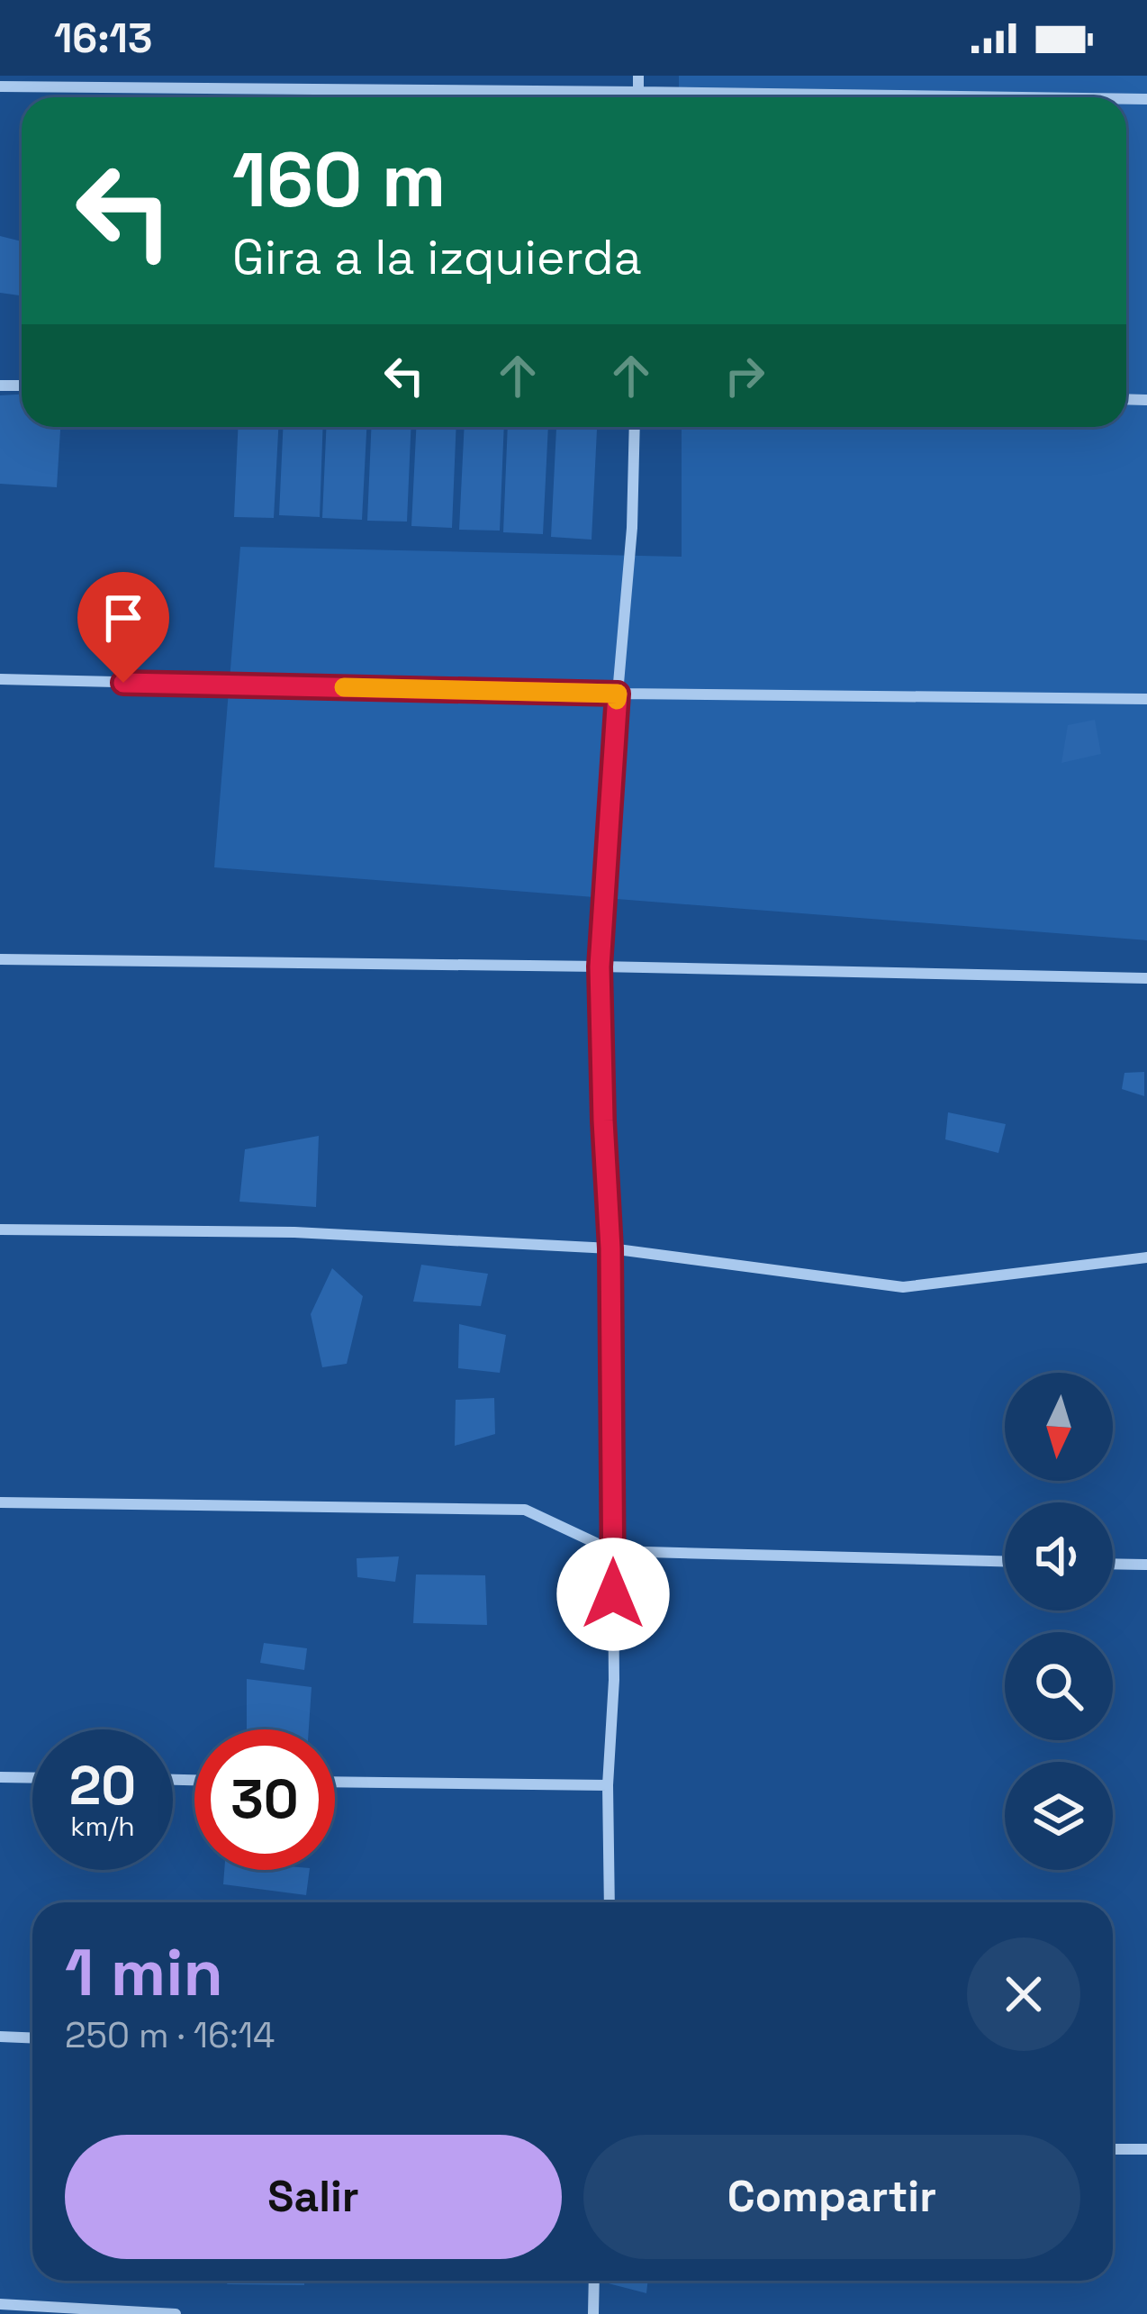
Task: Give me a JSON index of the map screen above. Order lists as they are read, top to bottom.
{
  "north": "bottom",
  "page": {
    "status": "16:13",
    "turn": ["160 m", "Gira a la izquierda"],
    "speed": "20 km/h",
    "limit": "30",
    "heading": ["1 min", "250 m · 16:14"],
    "buttons": ["Salir", "Compartir"]
  }
}
